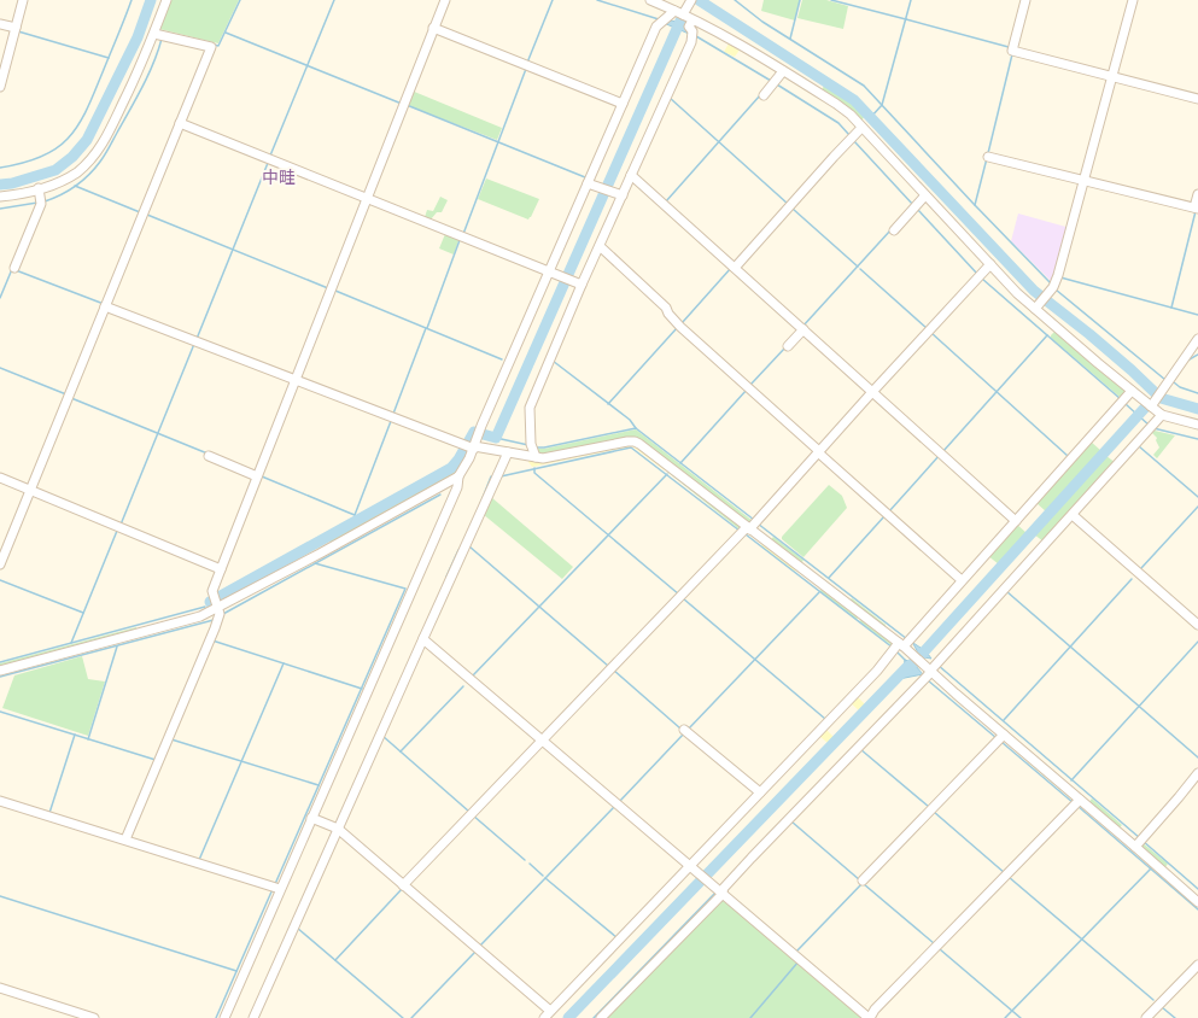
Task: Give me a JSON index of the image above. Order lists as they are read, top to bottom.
{
  "districts": ["中畦"]
}
